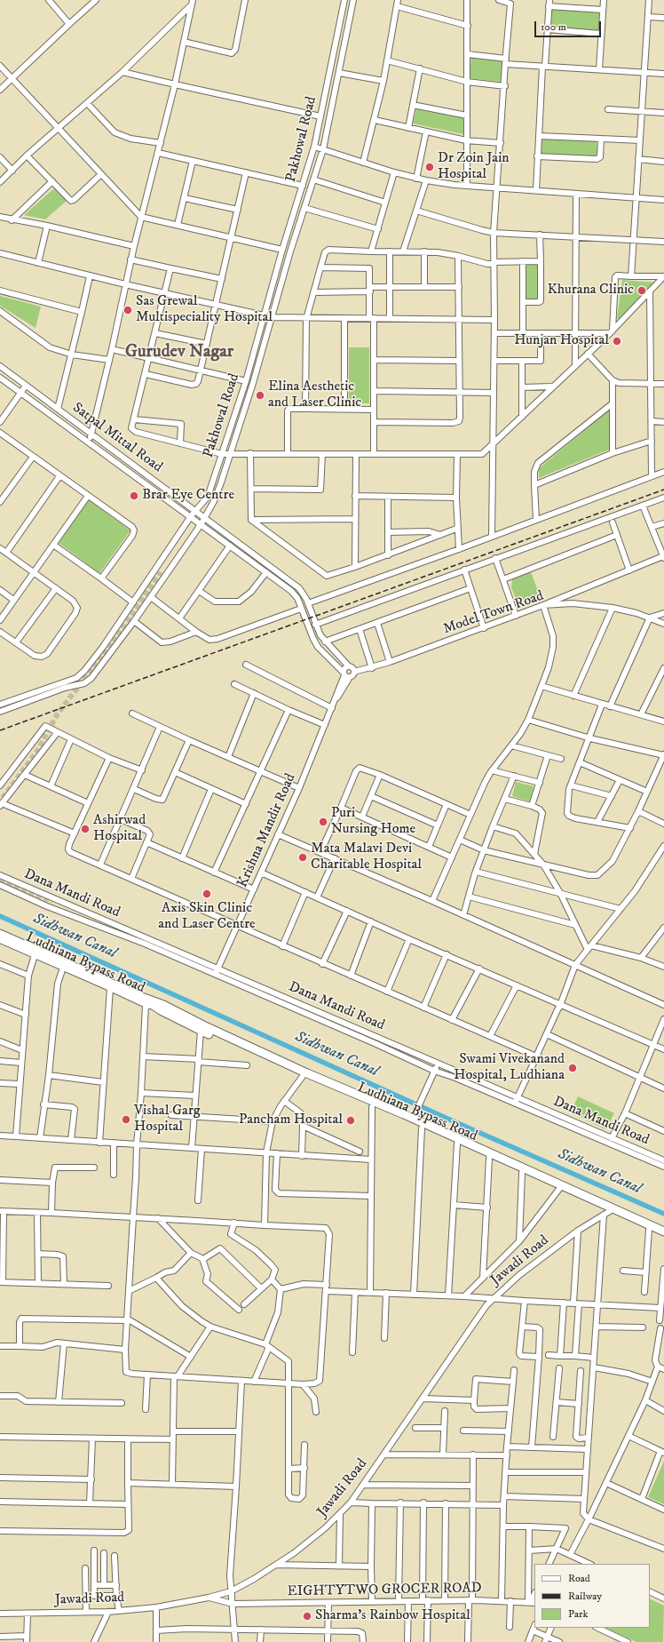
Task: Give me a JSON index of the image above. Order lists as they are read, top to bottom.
{
  "streets": {
    "highway": ["Ludhiana Bypass Road"],
    "street": [
      "Pakhowal Road",
      "Satpal Mittal Road",
      "Model Town Road",
      "Krishna Mandir Road",
      "Dana Mandi Road",
      "Jawadi Road",
      "EIGHTYTWO GROCER ROAD"
    ]
  },
  "crossings": [
    ["Pakhowal Road", "Satpal Mittal Road"],
    ["Satpal Mittal Road", "Model Town Road"],
    ["Krishna Mandir Road", "Dana Mandi Road"],
    ["Ludhiana Bypass Road", "Jawadi Road"],
    ["Jawadi Road", "EIGHTYTWO GROCER ROAD"]
  ],
  "districts": ["Gurudev Nagar"],
  "water": ["Sidhwan Canal"],
  "places": [
    "Dr Zoin Jain Hospital",
    "Khurana Clinic",
    "Sas Grewal Multispeciality Hospital",
    "Hunjan Hospital",
    "Elina Aesthetic and Laser Clinic",
    "Brar Eye Centre",
    "Puri Nursing Home",
    "Ashirwad Hospital",
    "Mata Malavi Devi Charitable Hospital",
    "Axis Skin Clinic and Laser Centre",
    "Swami Vivekanand Hospital, Ludhiana",
    "Vishal Garg Hospital",
    "Pancham Hospital",
    "Sharma's Rainbow Hospital"
  ],
  "legend": ["Road", "Railway", "Park"],
  "scale_bar": "100 m"
}
